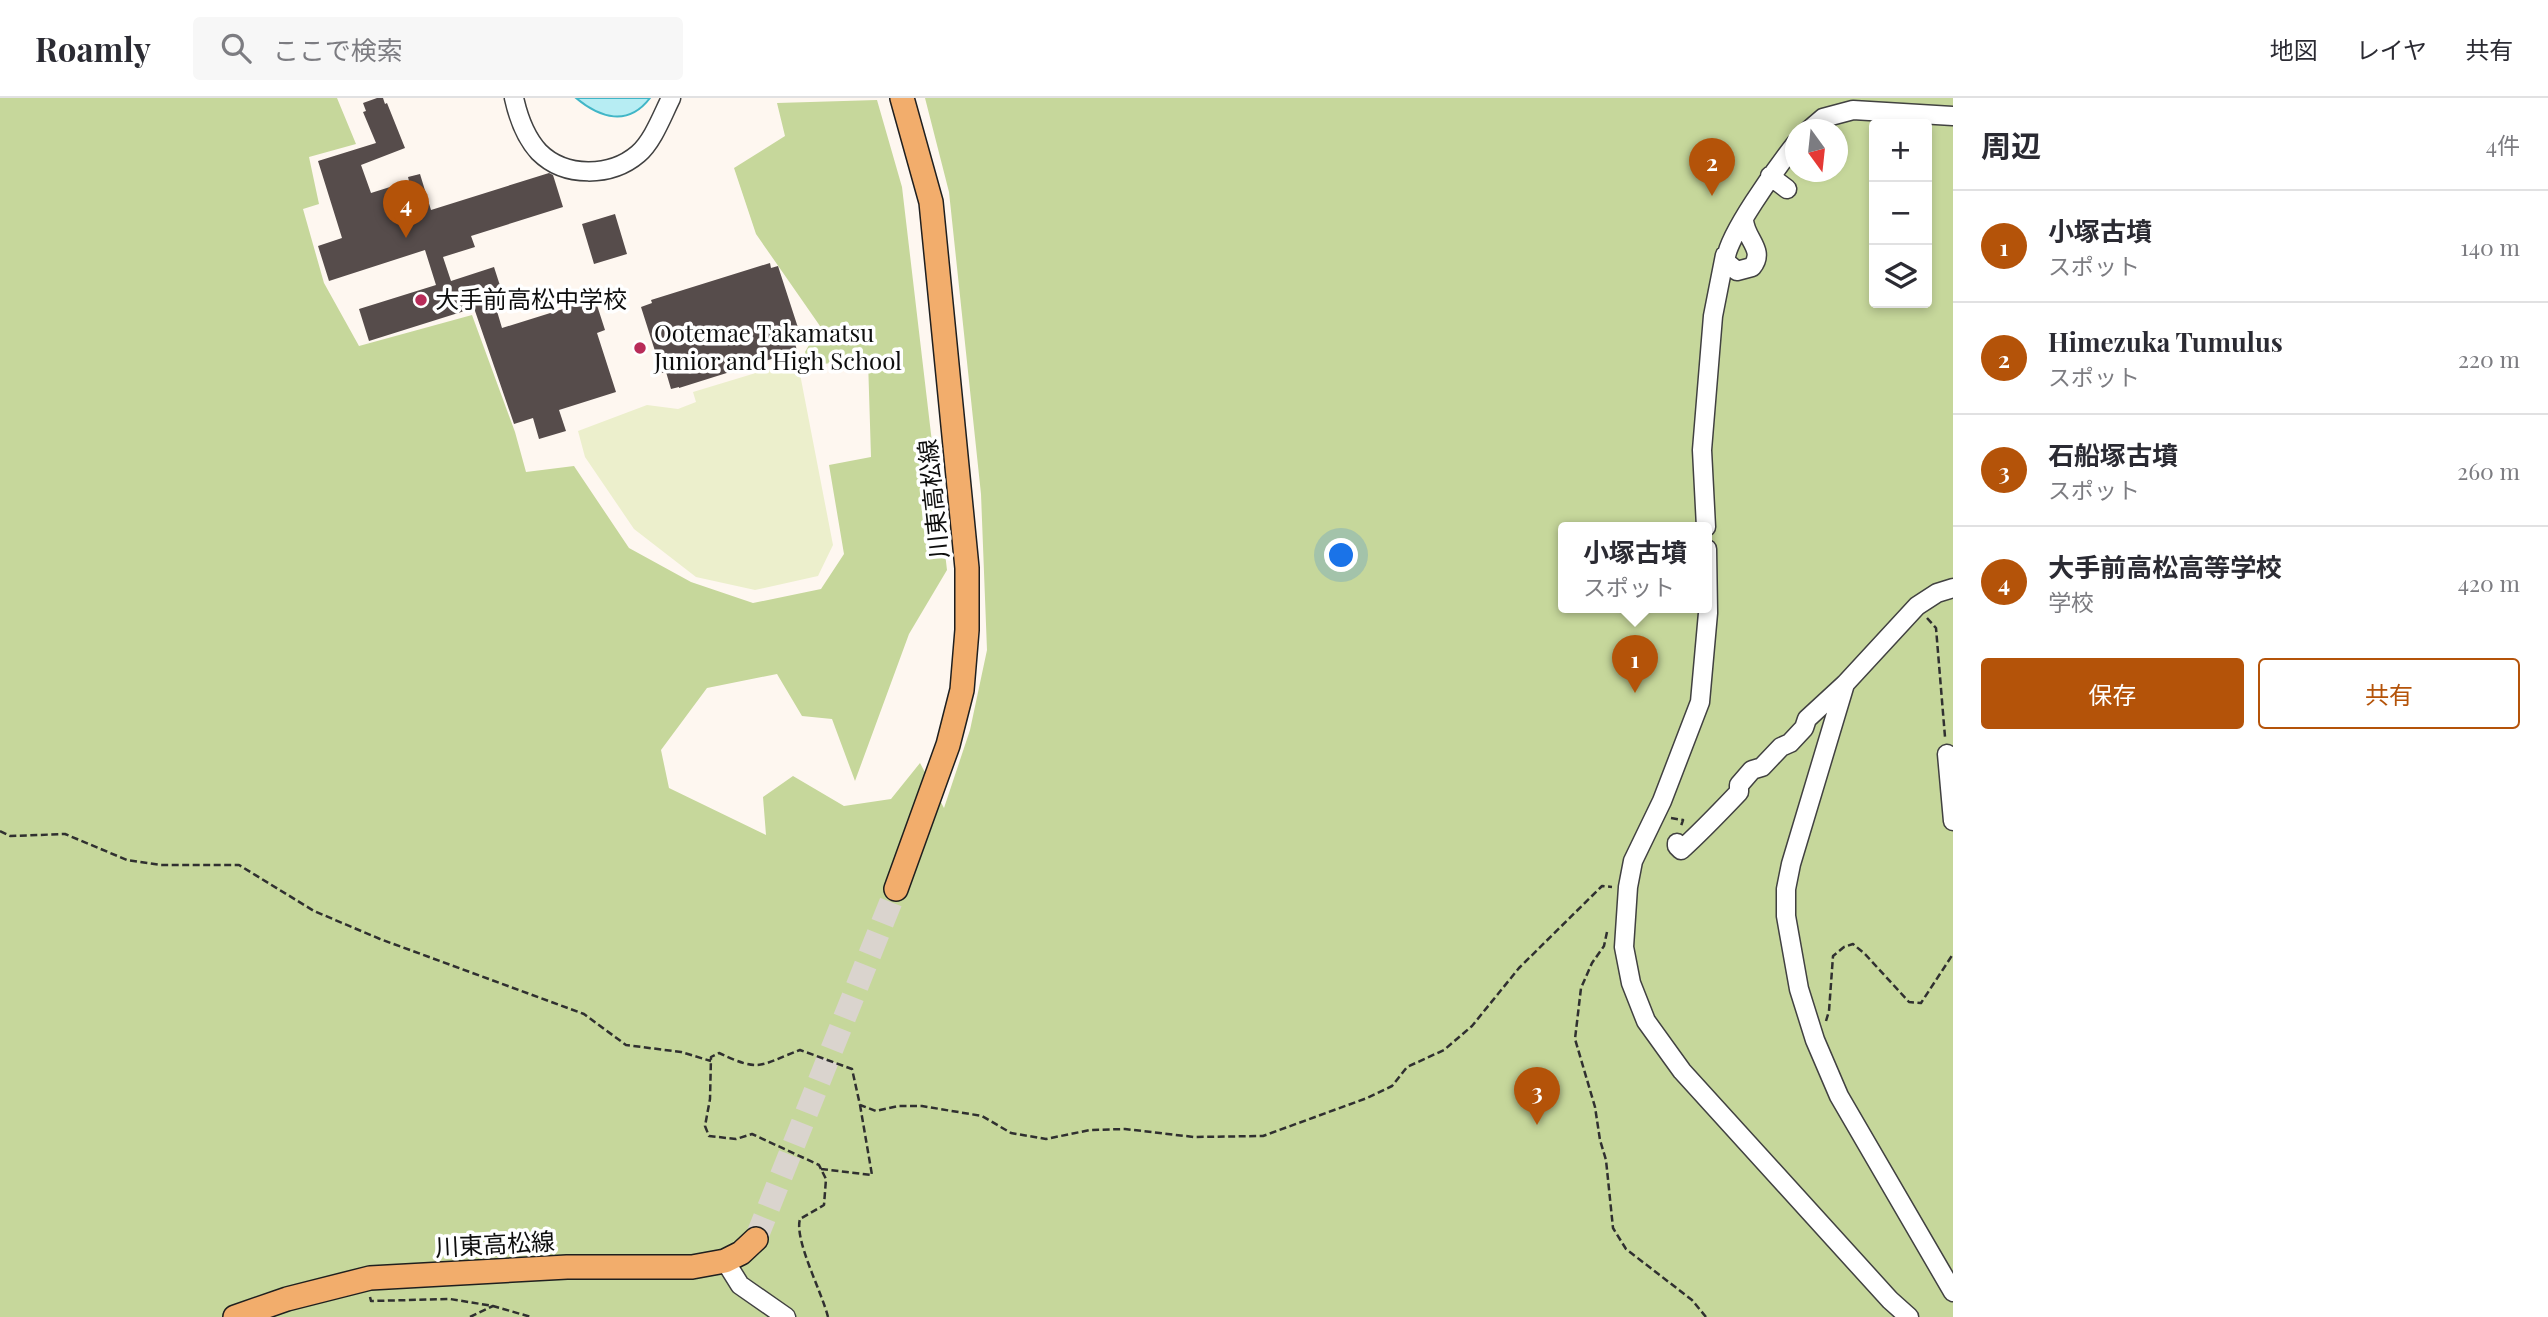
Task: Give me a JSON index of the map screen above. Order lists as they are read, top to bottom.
{
  "streets": {
    "main road": ["川東高松線"]
  },
  "places": ["大手前高松中学校", "Ootemae Takamatsu Junior and High School"],
  "north": "bottom",
  "page": {
    "header": "Roamly",
    "search": "ここで検索",
    "nav": ["地図", "レイヤ", "共有"],
    "heading": ["周辺", "4件"],
    "map_buttons": ["+", "−"],
    "pins": [
      "2",
      "4",
      "1",
      "3"
    ],
    "list": [
      {
        "mark": "1",
        "name": "小塚古墳",
        "note": "スポット",
        "value": "140 m"
      },
      {
        "mark": "2",
        "name": "Himezuka Tumulus",
        "note": "スポット",
        "value": "220 m"
      },
      {
        "mark": "3",
        "name": "石船塚古墳",
        "note": "スポット",
        "value": "260 m"
      },
      {
        "mark": "4",
        "name": "大手前高松高等学校",
        "note": "学校",
        "value": "420 m"
      }
    ],
    "popup": ["小塚古墳", "スポット"],
    "buttons": ["保存", "共有"]
  }
}
